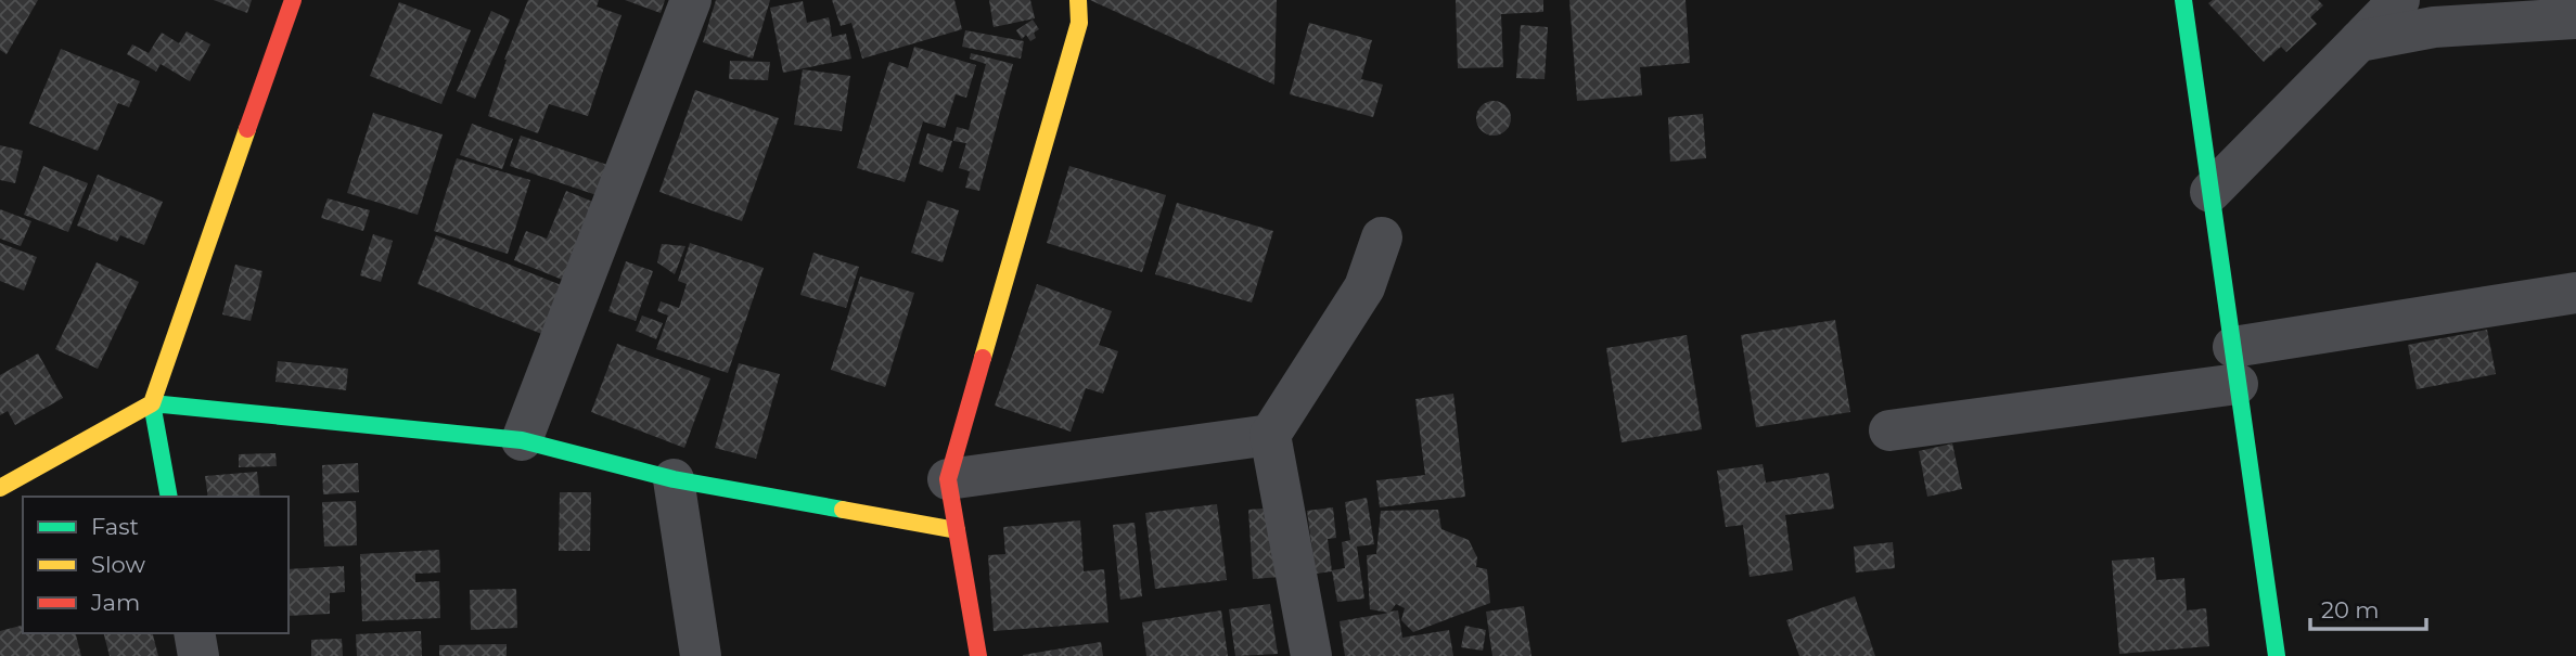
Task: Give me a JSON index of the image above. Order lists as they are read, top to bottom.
{
  "legend": ["Fast", "Slow", "Jam"],
  "scale_bar": "20 m"
}
